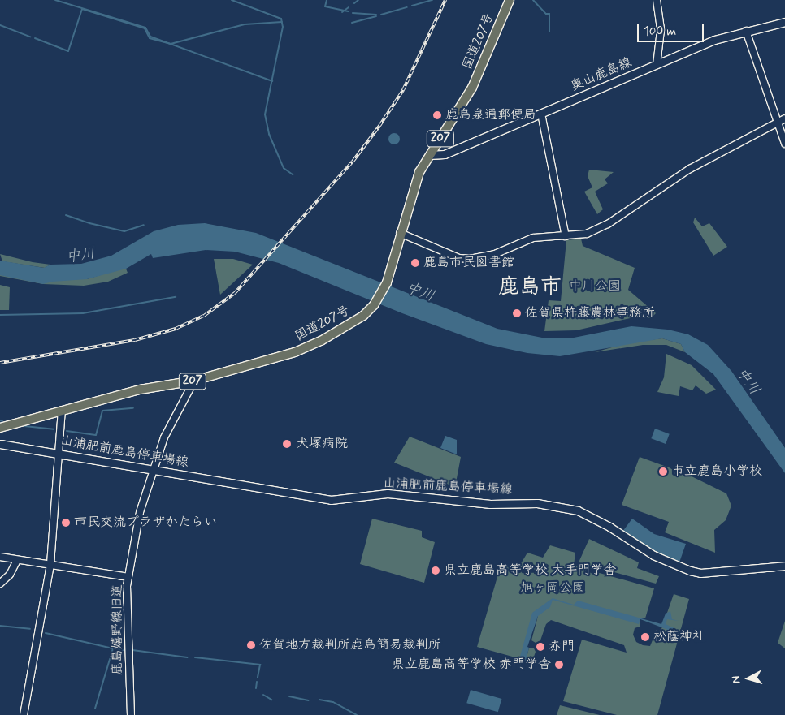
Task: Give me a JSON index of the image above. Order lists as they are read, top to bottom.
{
  "streets": {
    "highway": ["国道207号", "207"],
    "main road": ["奥山鹿島線", "山浦肥前鹿島停車場線"],
    "street": ["鹿島嬉野線旧道"]
  },
  "crossings": [
    ["国道207号", "奥山鹿島線"]
  ],
  "districts": ["鹿島市"],
  "water": ["中川"],
  "parks": ["中川公園", "旭ヶ岡公園"],
  "places": [
    "鹿島泉通郵便局",
    "鹿島市民図書館",
    "佐賀県杵藤農林事務所",
    "犬塚病院",
    "市立鹿島小学校",
    "市民交流プラザかたらい",
    "県立鹿島高等学校 大手門学舎",
    "松蔭神社",
    "佐賀地方裁判所鹿島簡易裁判所",
    "赤門",
    "県立鹿島高等学校 赤門学舎"
  ],
  "scale_bar": "100 m",
  "north": "left"
}
